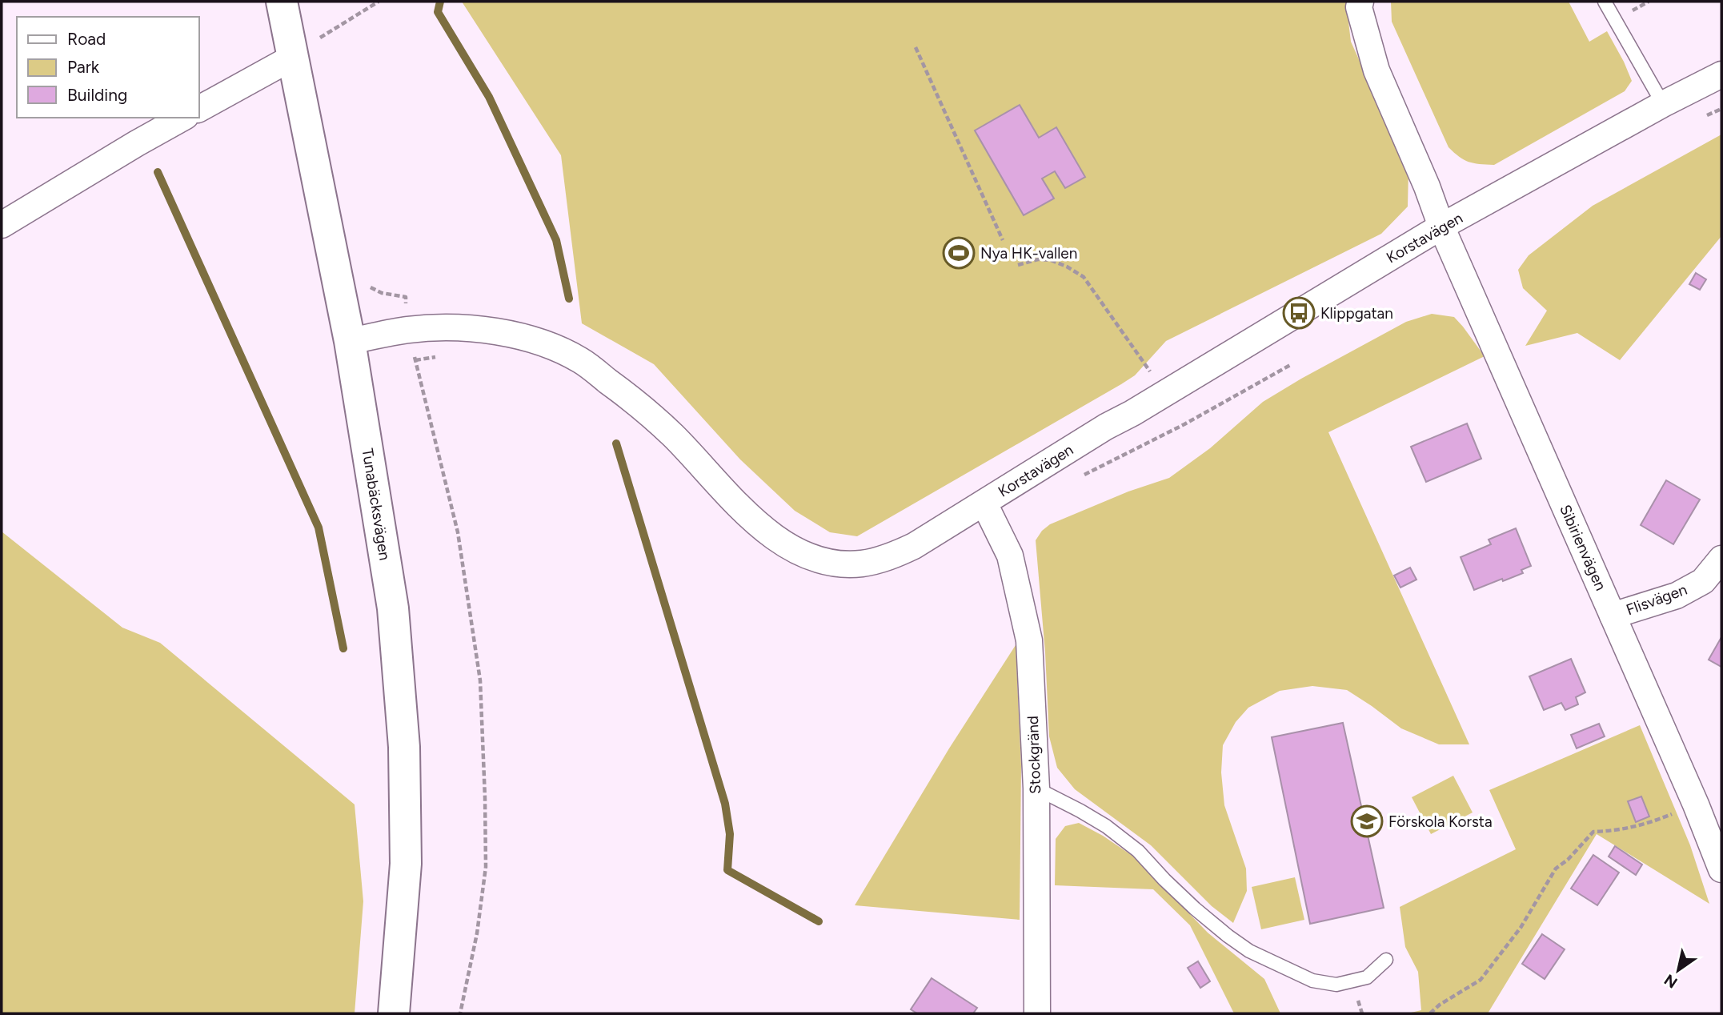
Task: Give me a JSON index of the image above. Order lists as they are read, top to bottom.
{
  "streets": {
    "street": [
      "Korstavägen",
      "Tunabäcksvägen",
      "Sibirienvägen",
      "Flisvägen",
      "Stockgränd"
    ]
  },
  "crossings": [
    ["Korstavägen", "Tunabäcksvägen"],
    ["Korstavägen", "Sibirienvägen"],
    ["Korstavägen", "Stockgränd"],
    ["Sibirienvägen", "Flisvägen"]
  ],
  "places": {
    "sports": ["Nya HK-vallen"],
    "bus stop": ["Klippgatan"],
    "school or university": ["Förskola Korsta"]
  },
  "legend": ["Road", "Park", "Building"],
  "north": "bottom left"
}
